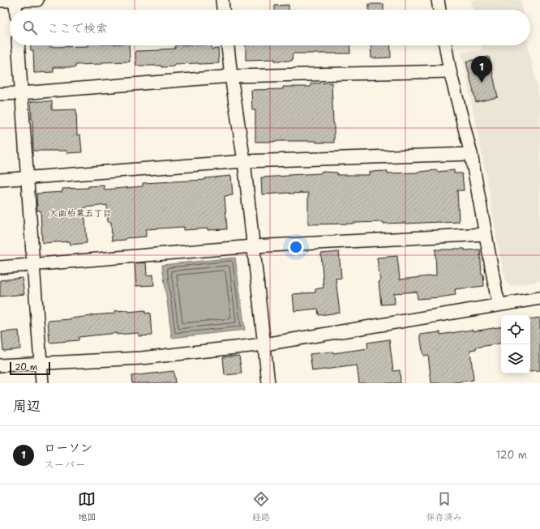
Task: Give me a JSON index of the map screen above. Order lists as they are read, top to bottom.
{
  "districts": ["大曲柏葉五丁目"],
  "scale_bar": "20 m",
  "page": {
    "search": "ここで検索",
    "pins": "1",
    "scale": "20 m",
    "heading": "周辺",
    "list": [
      {
        "mark": "1",
        "name": "ローソン",
        "note": "スーパー",
        "value": "120 m"
      }
    ],
    "nav": ["地図", "経路", "保存済み"]
  }
}
